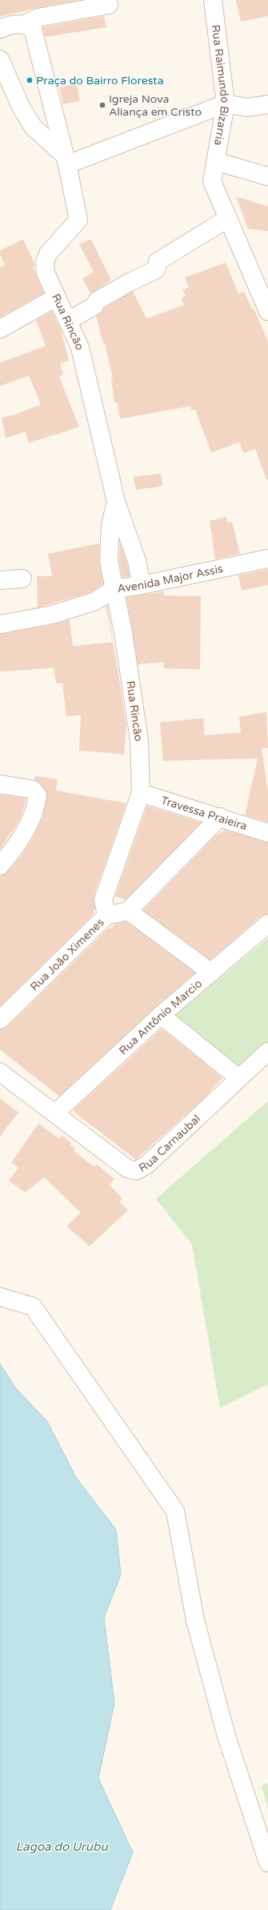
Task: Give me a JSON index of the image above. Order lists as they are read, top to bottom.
{
  "streets": {
    "street": [
      "Rua Raimundo Bizarria",
      "Rua Rincão",
      "Avenida Major Assis",
      "Travessa Praieira",
      "Rua João Ximenes",
      "Rua Antônio Marcio",
      "Rua Carnaubal"
    ]
  },
  "crossings": [
    ["Rua Rincão", "Avenida Major Assis"],
    ["Rua Rincão", "Travessa Praieira"],
    ["Rua Rincão", "Rua João Ximenes"],
    ["Rua Antônio Marcio", "Rua Carnaubal"]
  ],
  "water": ["Lagoa do Urubu"],
  "places": ["Praça do Bairro Floresta", "Igreja Nova Aliança em Cristo"]
}
